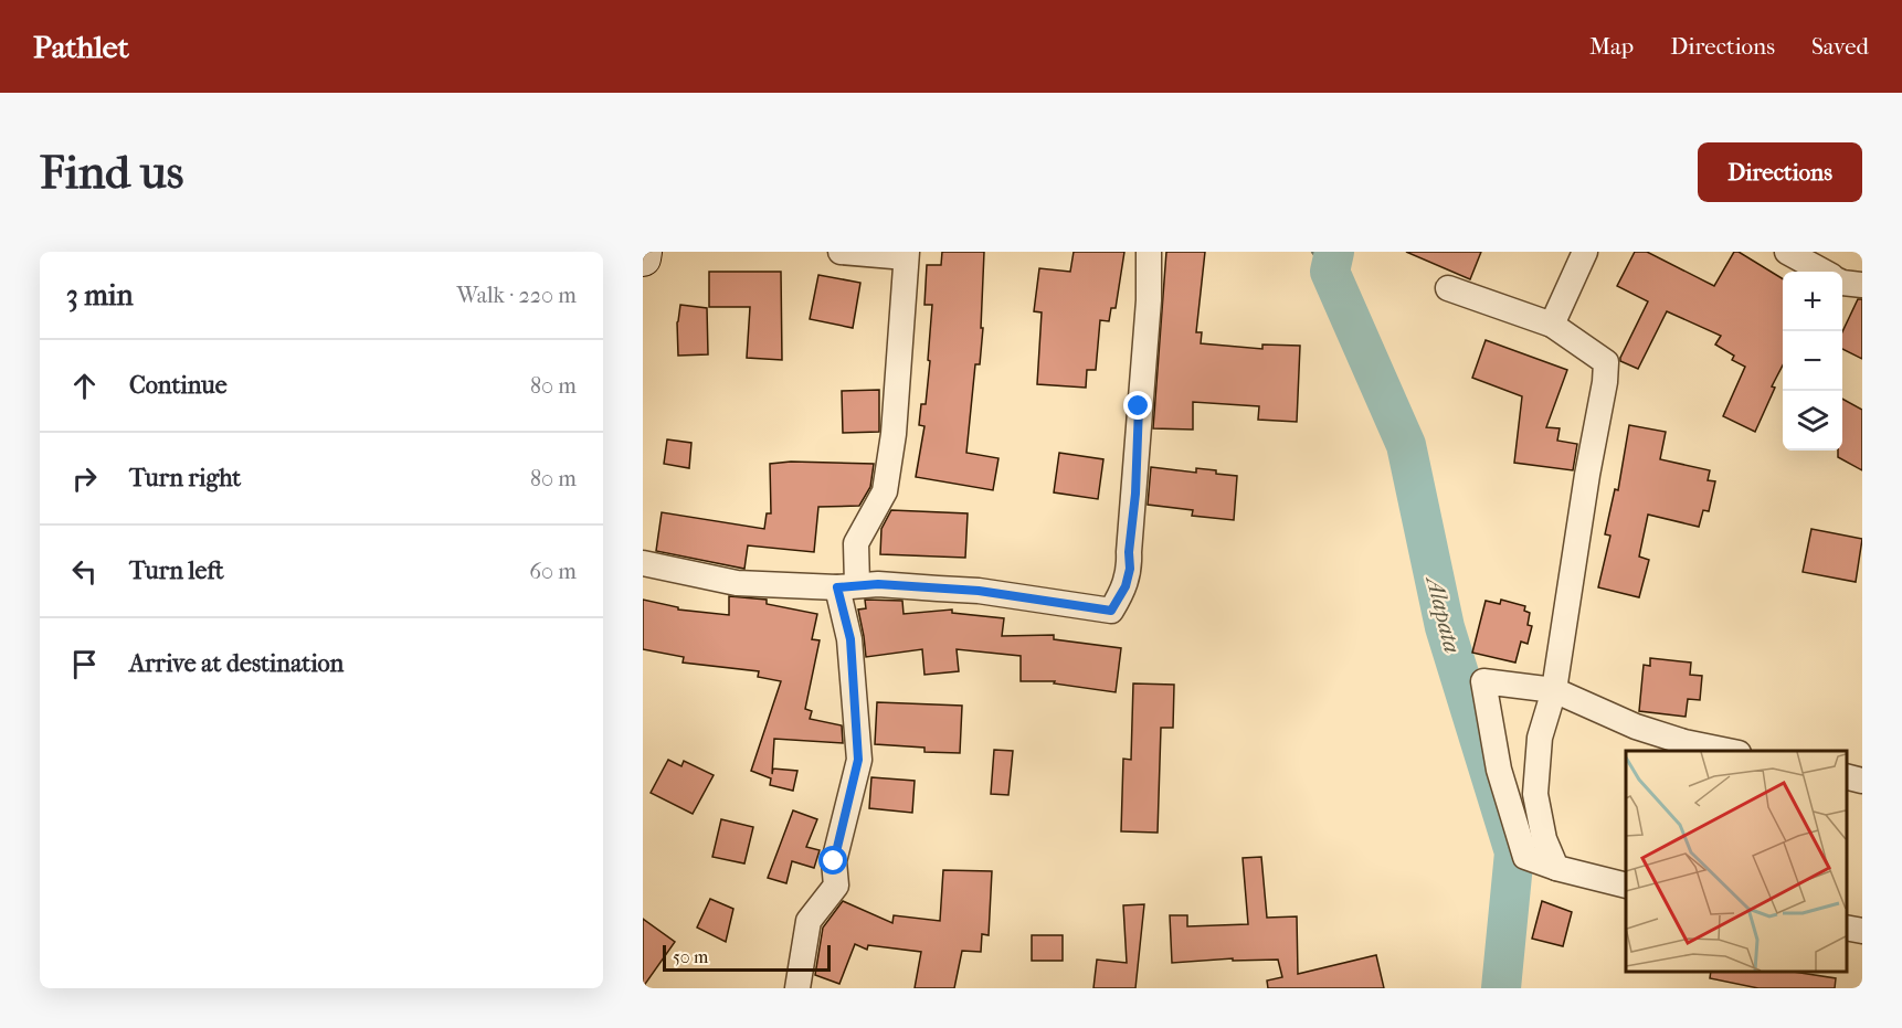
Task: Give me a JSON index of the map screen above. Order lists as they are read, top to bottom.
{
  "water": ["Alapata"],
  "scale_bar": "50 m",
  "page": {
    "header": "Pathlet",
    "nav": ["Map", "Directions", "Saved"],
    "buttons": "Directions",
    "title": "Find us",
    "heading": ["3 min", "Walk · 220 m"],
    "map_buttons": ["+", "−"],
    "list": [
      ["Continue", "80 m"],
      ["Turn right", "80 m"],
      ["Turn left", "60 m"],
      "Arrive at destination"
    ],
    "scale": "50 m"
  }
}
